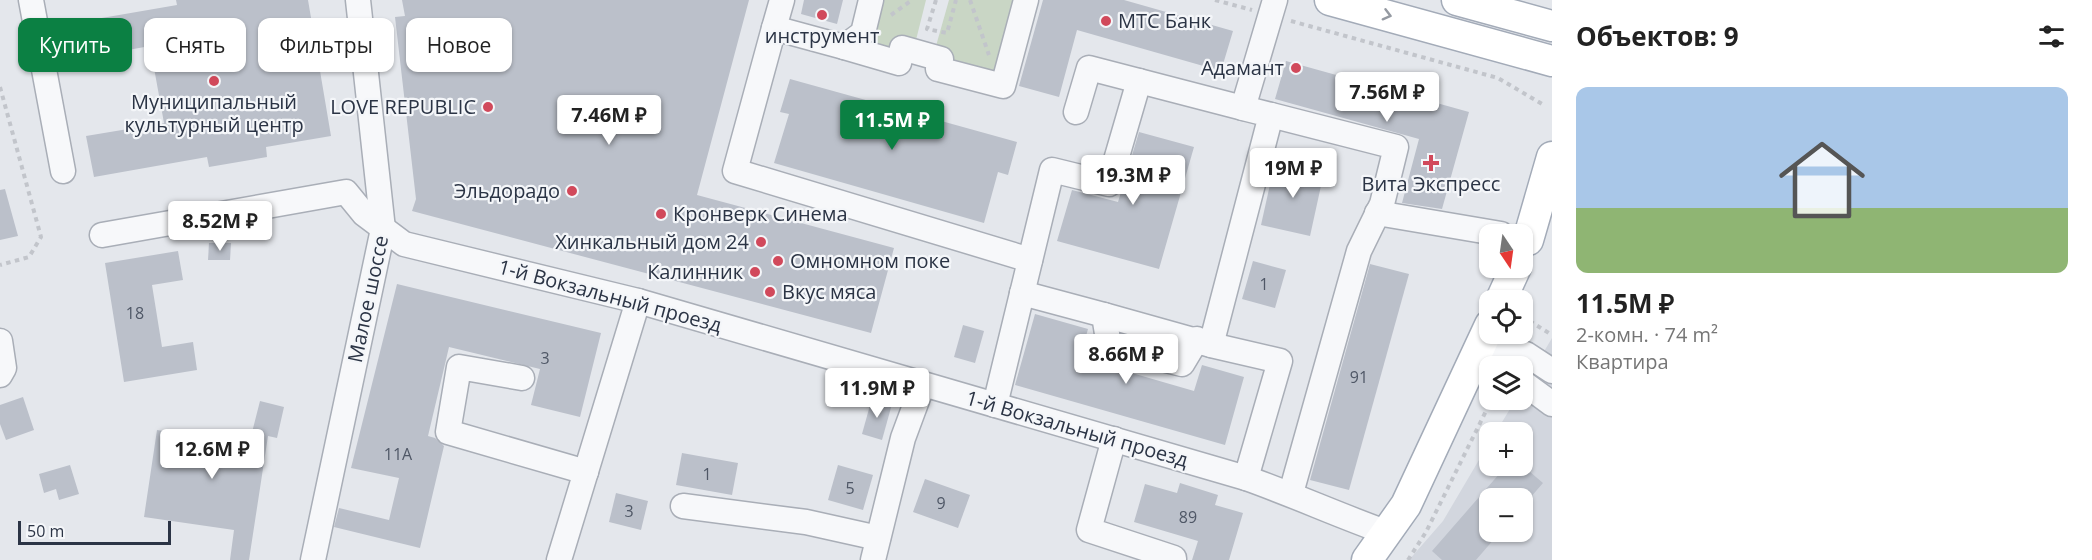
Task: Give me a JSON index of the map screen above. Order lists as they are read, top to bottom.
{
  "streets": {
    "street": ["1-й Вокзальный проезд", "Малое шоссе"]
  },
  "crossings": [
    ["1-й Вокзальный проезд", "Малое шоссе"]
  ],
  "places": {
    "other": [
      "инструмент",
      "МТС Банк",
      "Адамант",
      "Муниципальный культурный центр",
      "LOVE REPUBLIC",
      "Эльдорадо",
      "Кронверк Синема",
      "Хинкальный дом 24",
      "Омномном поке",
      "Калинник",
      "Вкус мяса"
    ],
    "health": ["Вита Экспресс"]
  },
  "house_numbers": [
    "1",
    "18",
    "3",
    "91",
    "11А",
    "1",
    "5",
    "9",
    "3",
    "89"
  ],
  "scale_bar": "50 m",
  "north": "bottom",
  "page": {
    "heading": "Объектов: 9",
    "chip": [
      "Купить",
      "Снять",
      "Фильтры",
      "Новое"
    ],
    "price": [
      "7.56M ₽",
      "7.46M ₽",
      "11.5M ₽",
      "19M ₽",
      "19.3M ₽",
      "8.52M ₽",
      "8.66M ₽",
      "11.9M ₽",
      "12.6M ₽"
    ],
    "list": [
      {
        "name": "11.5M ₽",
        "note": "2-комн. · 74 m² · Квартира"
      }
    ],
    "map_buttons": ["+", "−"],
    "scale": "50 m"
  }
}
